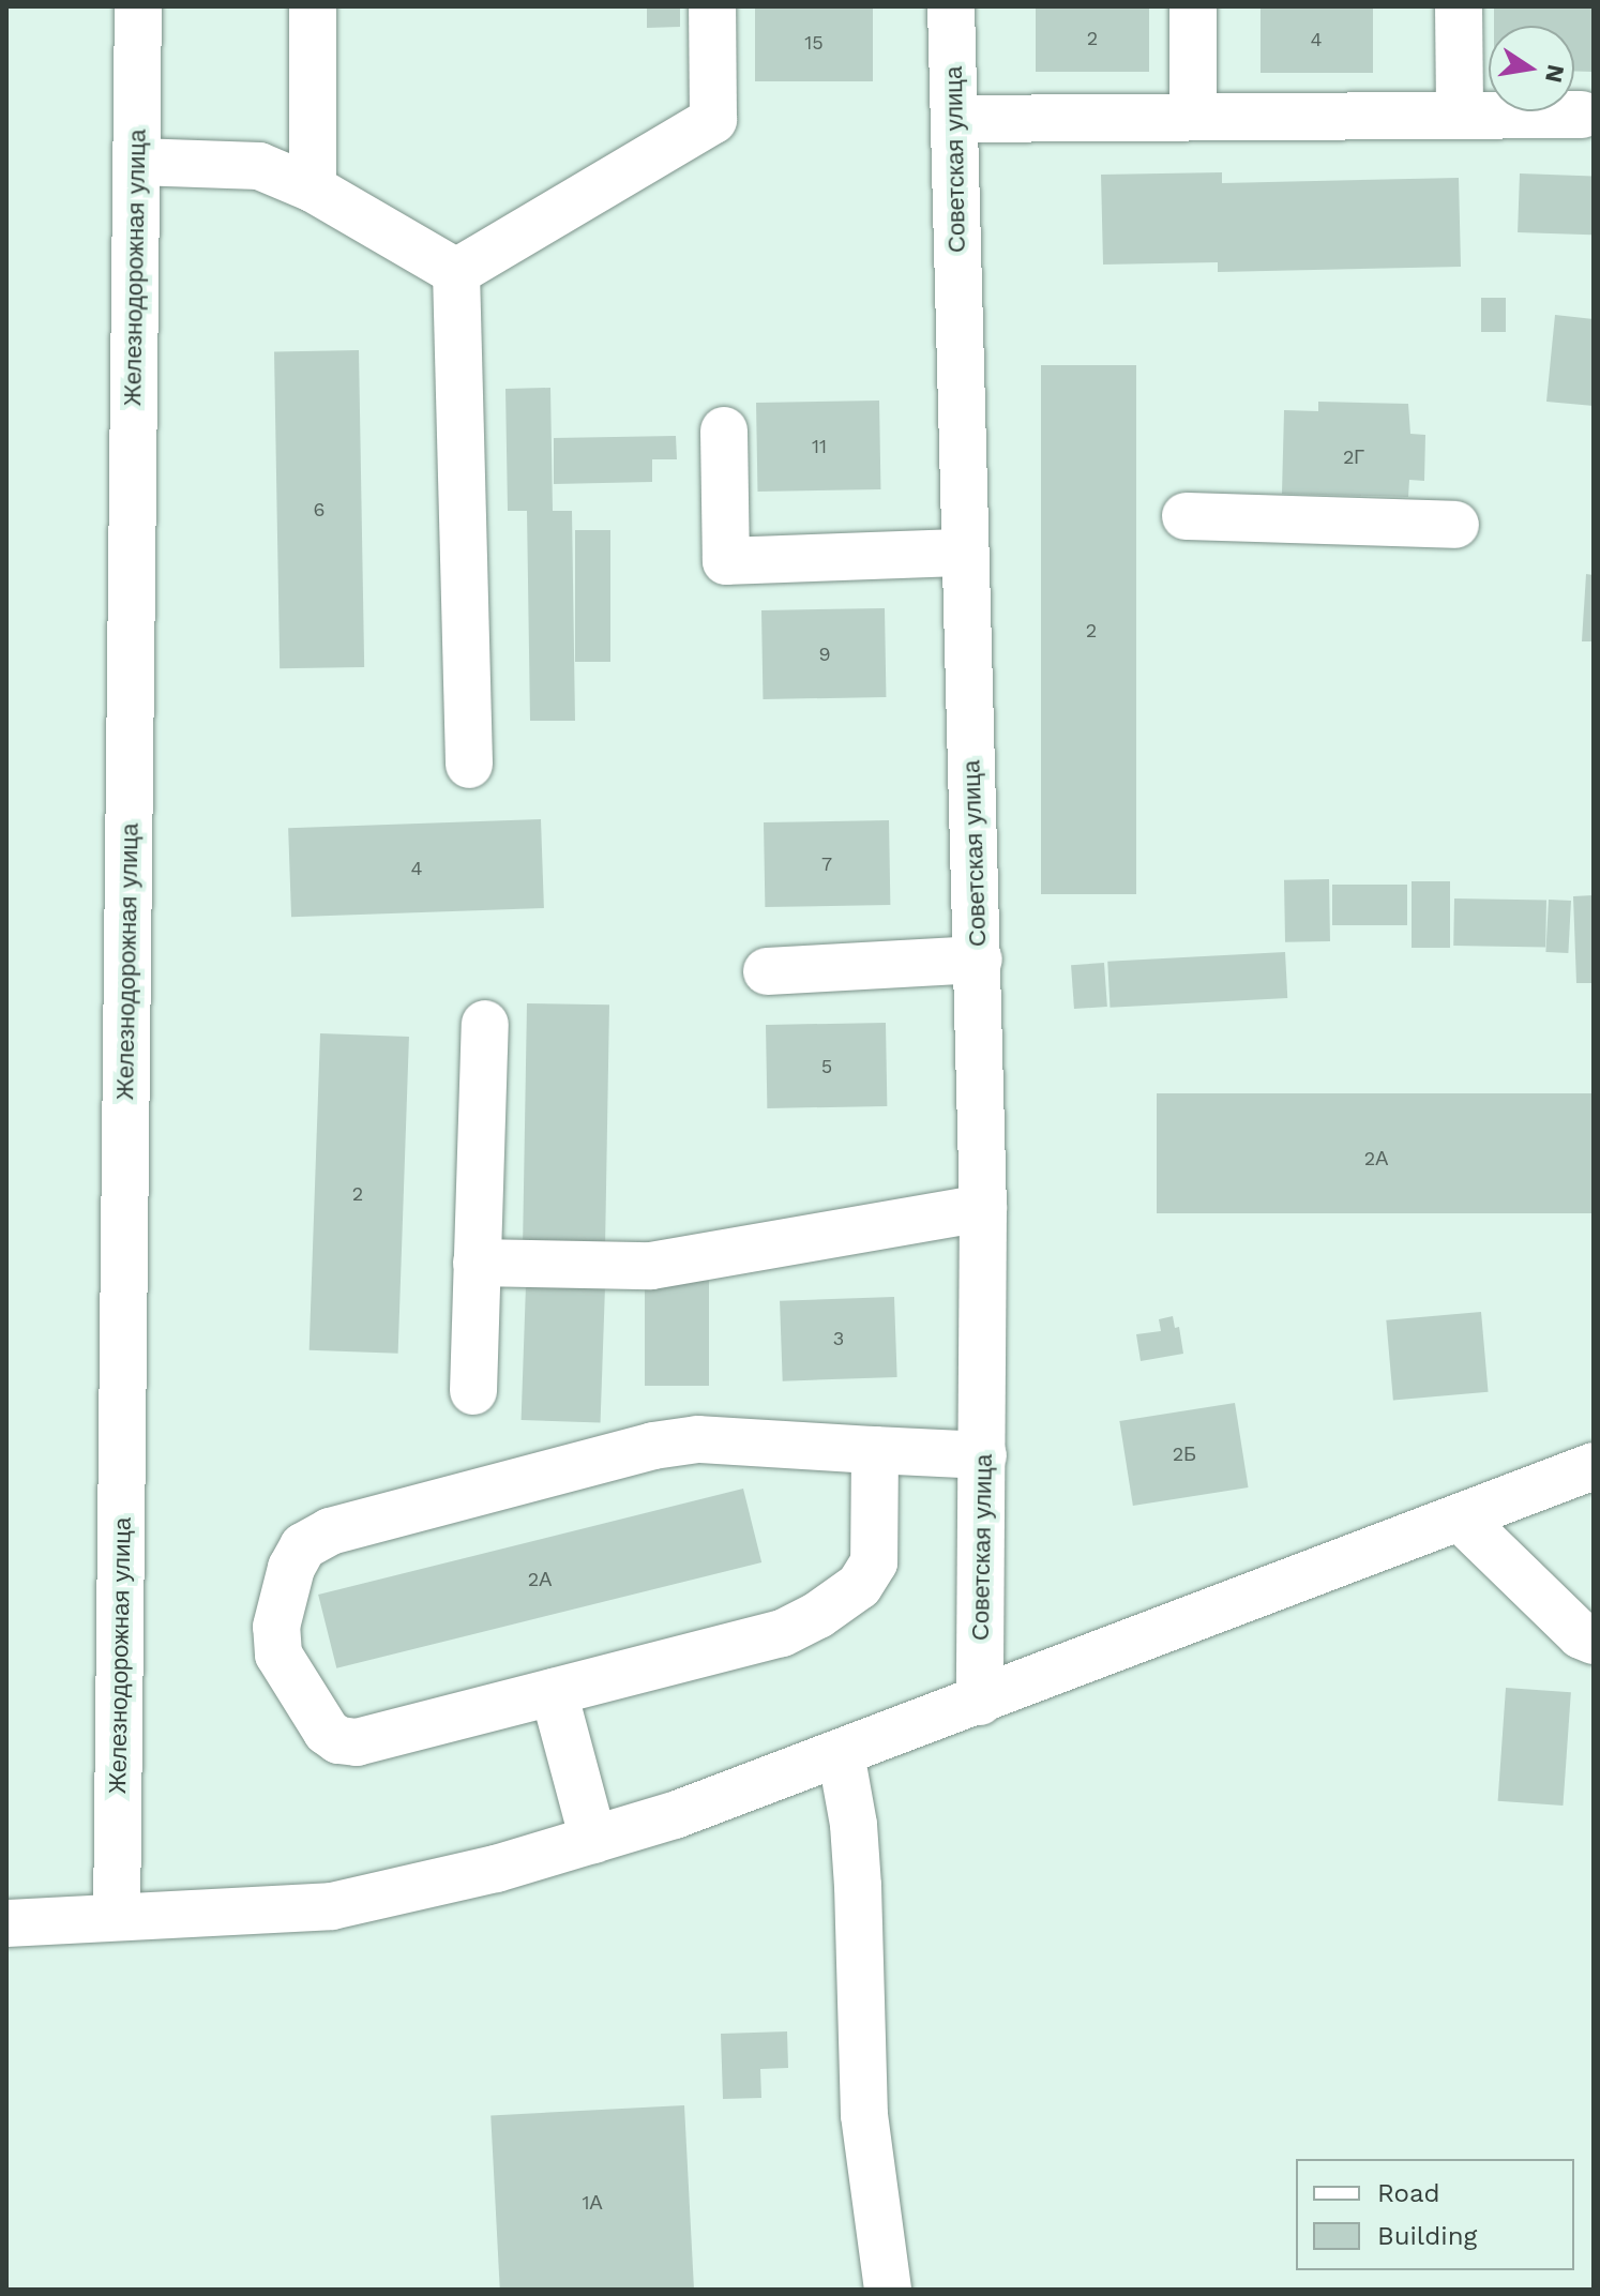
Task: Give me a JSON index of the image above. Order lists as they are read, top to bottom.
{
  "streets": {
    "main road": ["Советская улица", "Железнодорожная улица"]
  },
  "house_numbers": [
    "2",
    "4",
    "15",
    "11",
    "2Г",
    "6",
    "2",
    "9",
    "7",
    "4",
    "5",
    "2А",
    "2",
    "3",
    "2Б",
    "2А",
    "1А"
  ],
  "legend": ["Road", "Building"],
  "north": "right"
}
